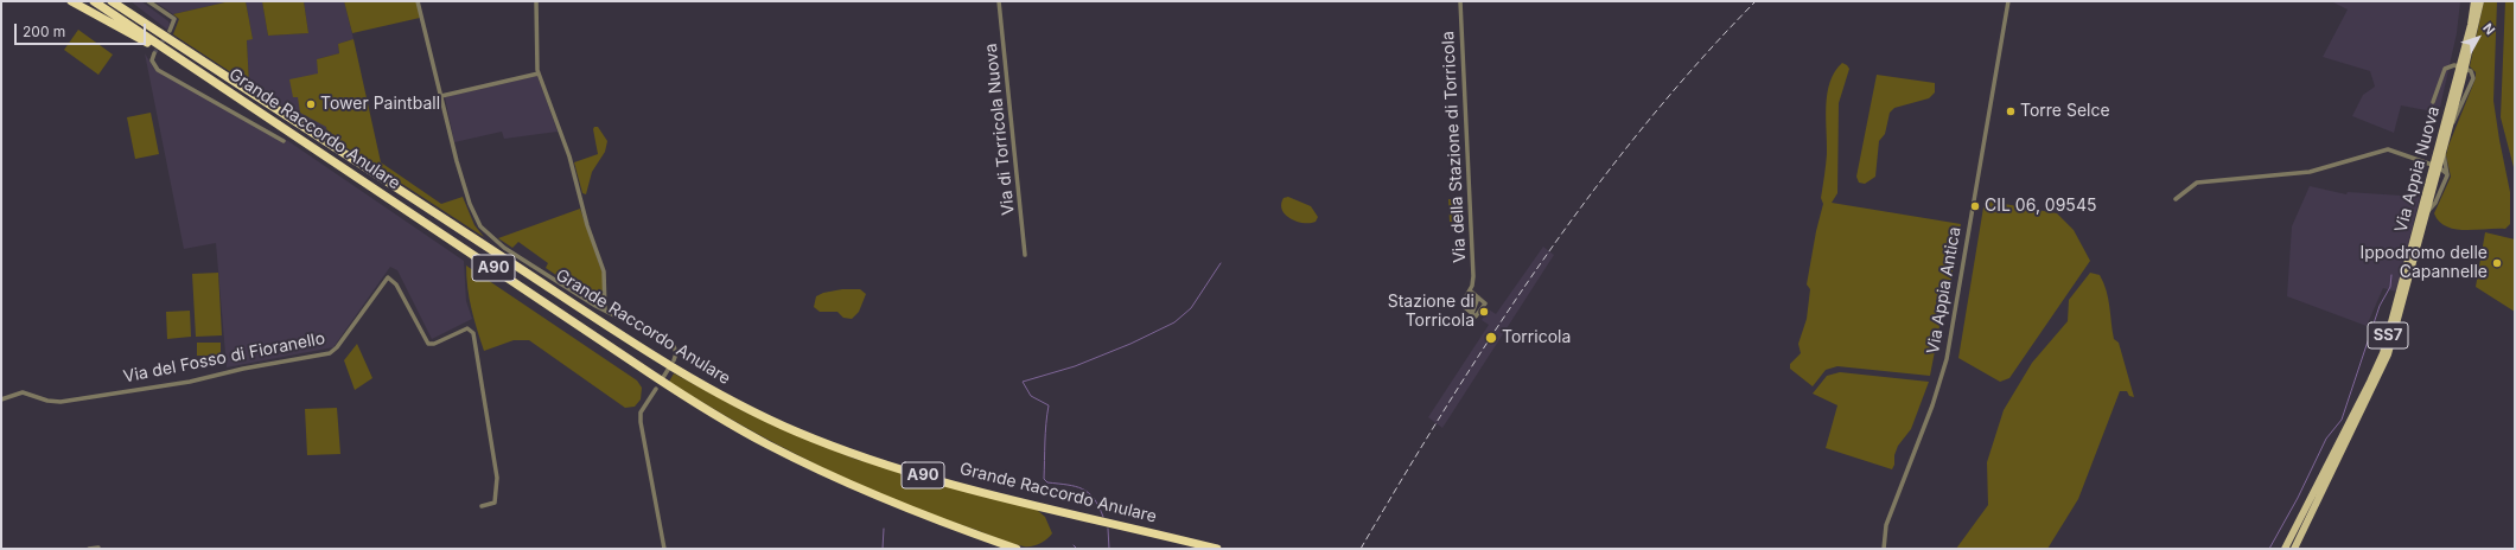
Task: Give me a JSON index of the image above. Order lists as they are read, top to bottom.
{
  "streets": {
    "highway": ["Grande Raccordo Anulare", "A90"],
    "main road": ["Via Appia Nuova", "SS7"],
    "street": [
      "Via di Torricola Nuova",
      "Via della Stazione di Torricola",
      "Via Appia Antica",
      "Via del Fosso di Fioranello"
    ]
  },
  "places": [
    "Tower Paintball",
    "Torre Selce",
    "CIL 06, 09545",
    "Ippodromo delle Capannelle",
    "Stazione di Torricola",
    "Torricola"
  ],
  "scale_bar": "200 m",
  "north": "top right"
}
